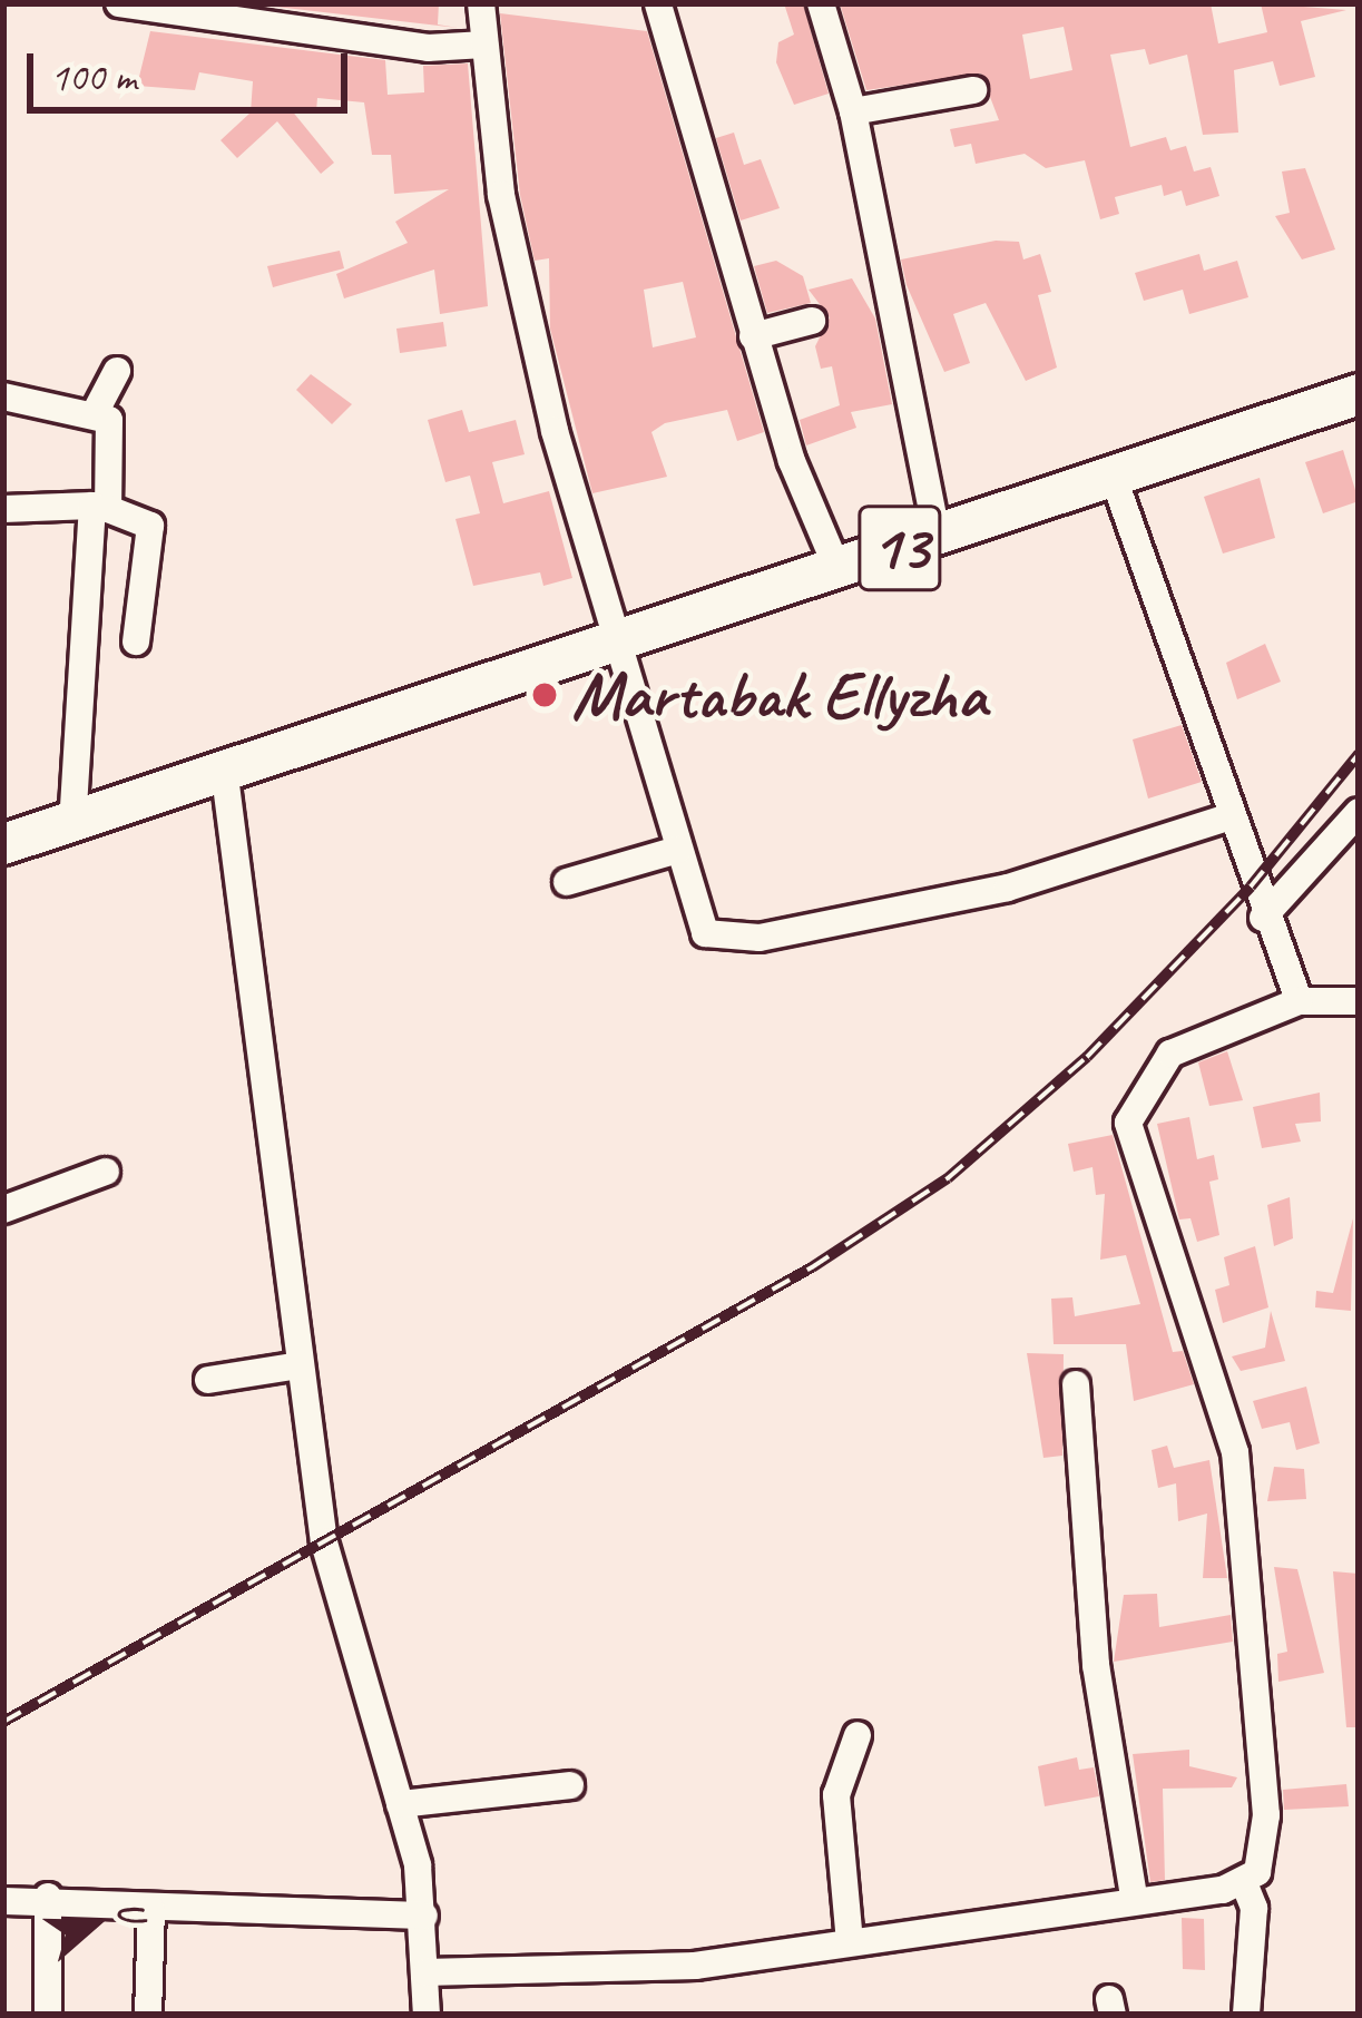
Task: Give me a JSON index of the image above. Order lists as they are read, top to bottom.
{
  "streets": {
    "highway": ["13"]
  },
  "places": ["Martabak Ellyzha"],
  "scale_bar": "100 m",
  "north": "right"
}
